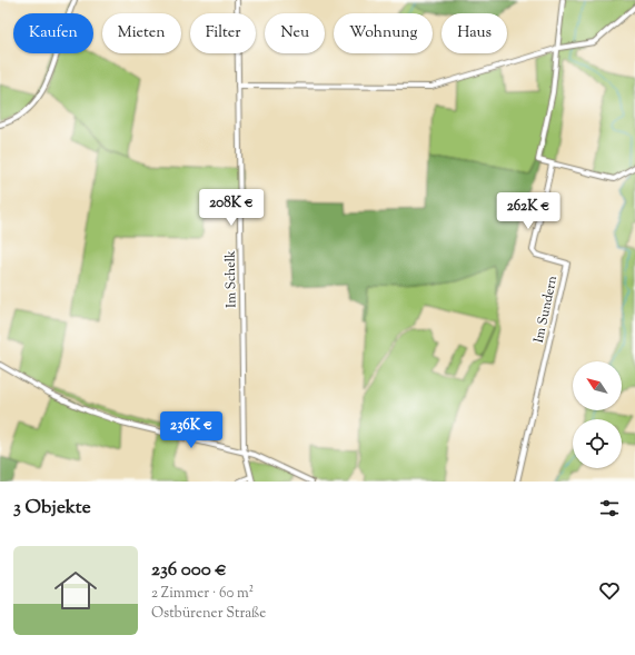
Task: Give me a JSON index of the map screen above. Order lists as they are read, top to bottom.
{
  "streets": {
    "street": ["Im Schelk", "Im Sundern"]
  },
  "north": "top left",
  "page": {
    "chip": [
      "Kaufen",
      "Mieten",
      "Filter",
      "Neu",
      "Wohnung",
      "Haus"
    ],
    "price": ["208K €", "262K €", "236K €"],
    "heading": "3 Objekte",
    "list": [
      {
        "name": "236 000 €",
        "note": "2 Zimmer · 60 m² · Ostbürener Straße"
      }
    ]
  }
}
